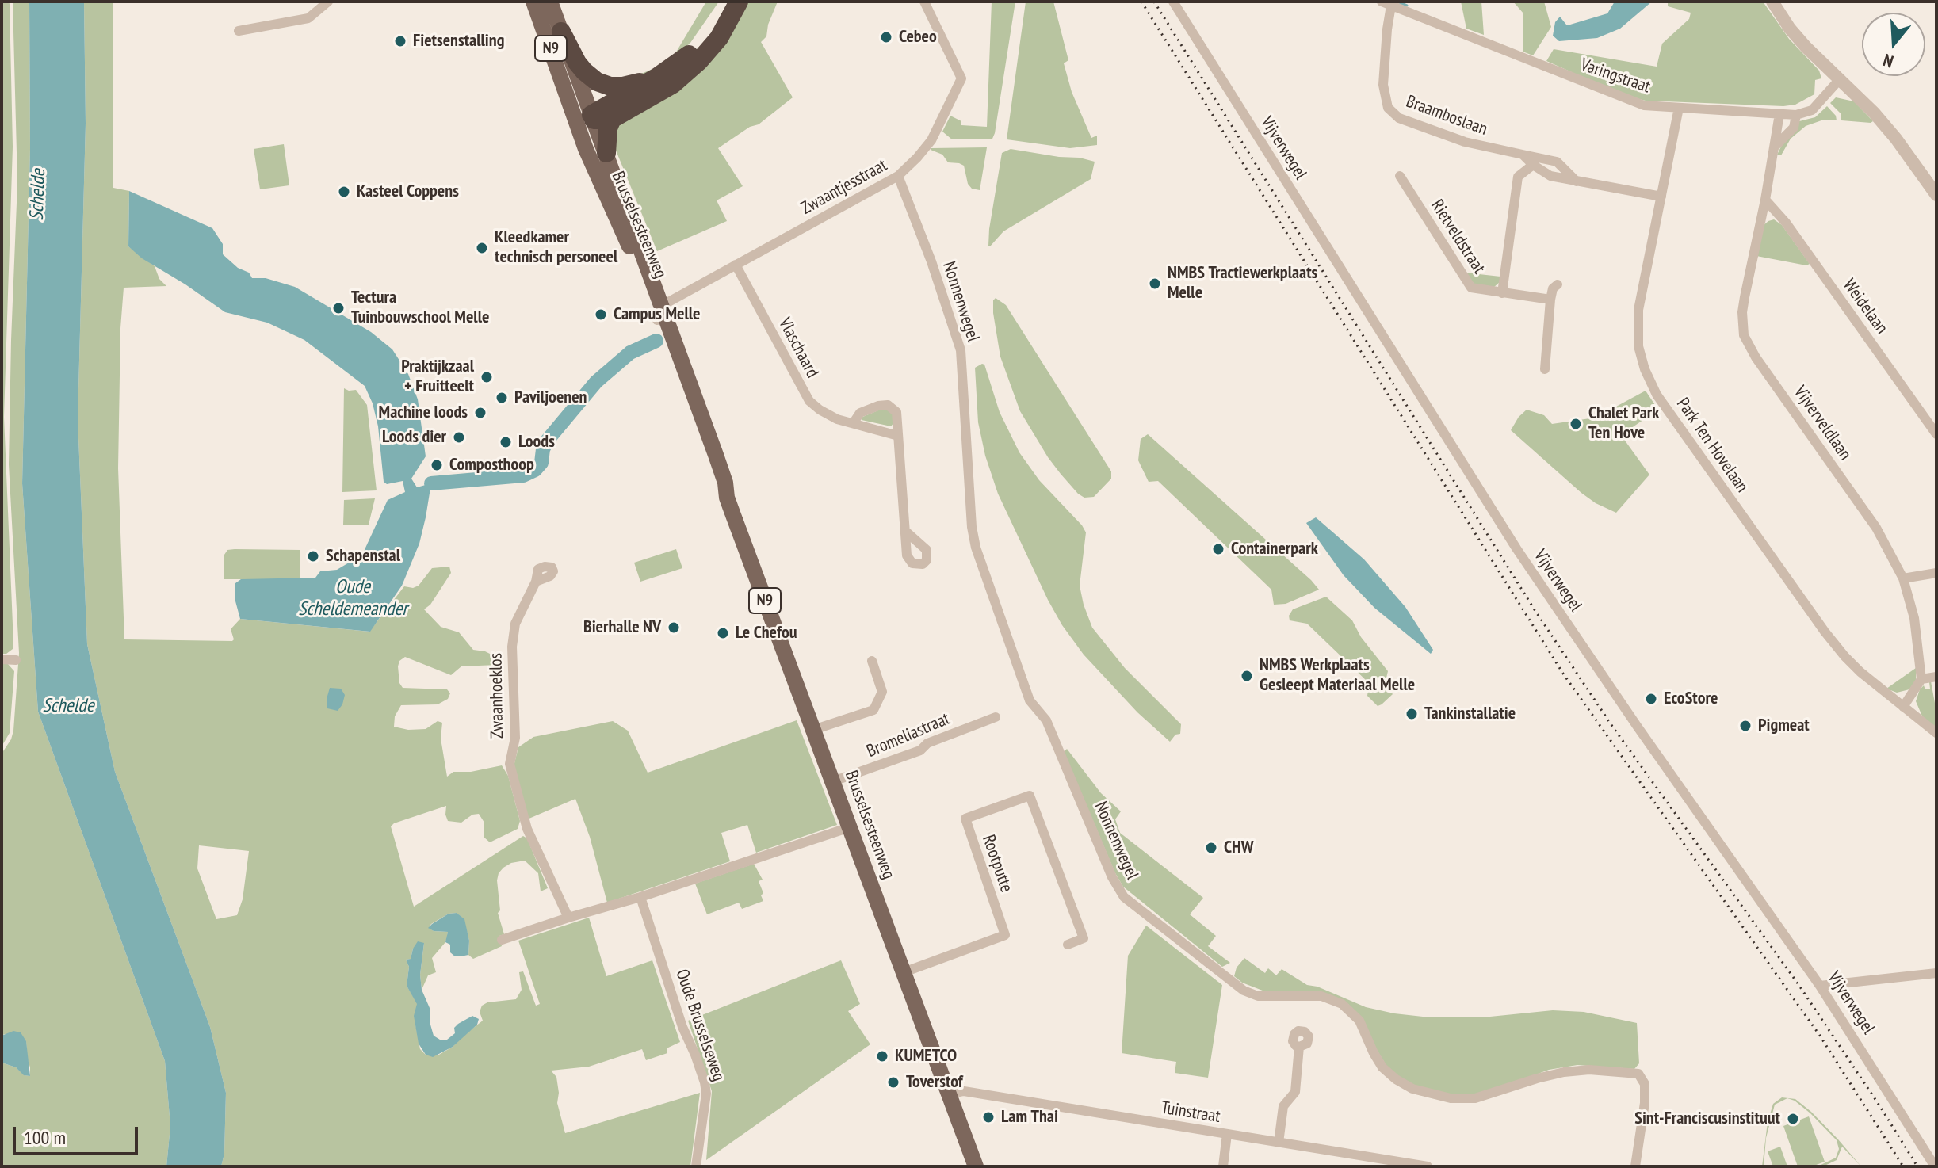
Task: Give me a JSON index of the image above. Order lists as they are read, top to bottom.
{
  "streets": {
    "main road": ["N9", "Brusselsesteenweg"],
    "street": [
      "Varingstraat",
      "Braamboslaan",
      "Vijverwegel",
      "Zwaantjesstraat",
      "Rietveldstraat",
      "Nonnenwegel",
      "Weidelaan",
      "Vlaschaard",
      "Vijverveldlaan",
      "Park Ten Hovelaan",
      "Zwaanhoeklos",
      "Bromeliastraat",
      "Rootputte",
      "Oude Brusselseweg",
      "Tuinstraat"
    ]
  },
  "crossings": [
    ["Varingstraat", "Braamboslaan"],
    ["Varingstraat", "Vijverveldlaan"],
    ["Varingstraat", "Park Ten Hovelaan"],
    ["Zwaantjesstraat", "Brusselsesteenweg"],
    ["Zwaantjesstraat", "Nonnenwegel"],
    ["Zwaantjesstraat", "Vlaschaard"],
    ["Brusselsesteenweg", "Bromeliastraat"],
    ["Brusselsesteenweg", "Rootputte"],
    ["Brusselsesteenweg", "Tuinstraat"],
    ["Weidelaan", "Vijverveldlaan"]
  ],
  "water": ["Schelde", "Oude Scheldemeander"],
  "places": [
    "Cebeo",
    "Fietsenstalling",
    "Kasteel Coppens",
    "Kleedkamer technisch personeel",
    "NMBS Tractiewerkplaats Melle",
    "Tectura Tuinbouwschool Melle",
    "Campus Melle",
    "Praktijkzaal + Fruitteelt",
    "Paviljoenen",
    "Machine loods",
    "Chalet Park Ten Hove",
    "Loods dier",
    "Loods",
    "Composthoop",
    "Containerpark",
    "Schapenstal",
    "Bierhalle NV",
    "Le Chefou",
    "NMBS Werkplaats Gesleept Materiaal Melle",
    "EcoStore",
    "Tankinstallatie",
    "Pigmeat",
    "CHW",
    "KUMETCO",
    "Toverstof",
    "Lam Thai",
    "Sint-Franciscusinstituut"
  ],
  "scale_bar": "100 m",
  "north": "bottom"
}
